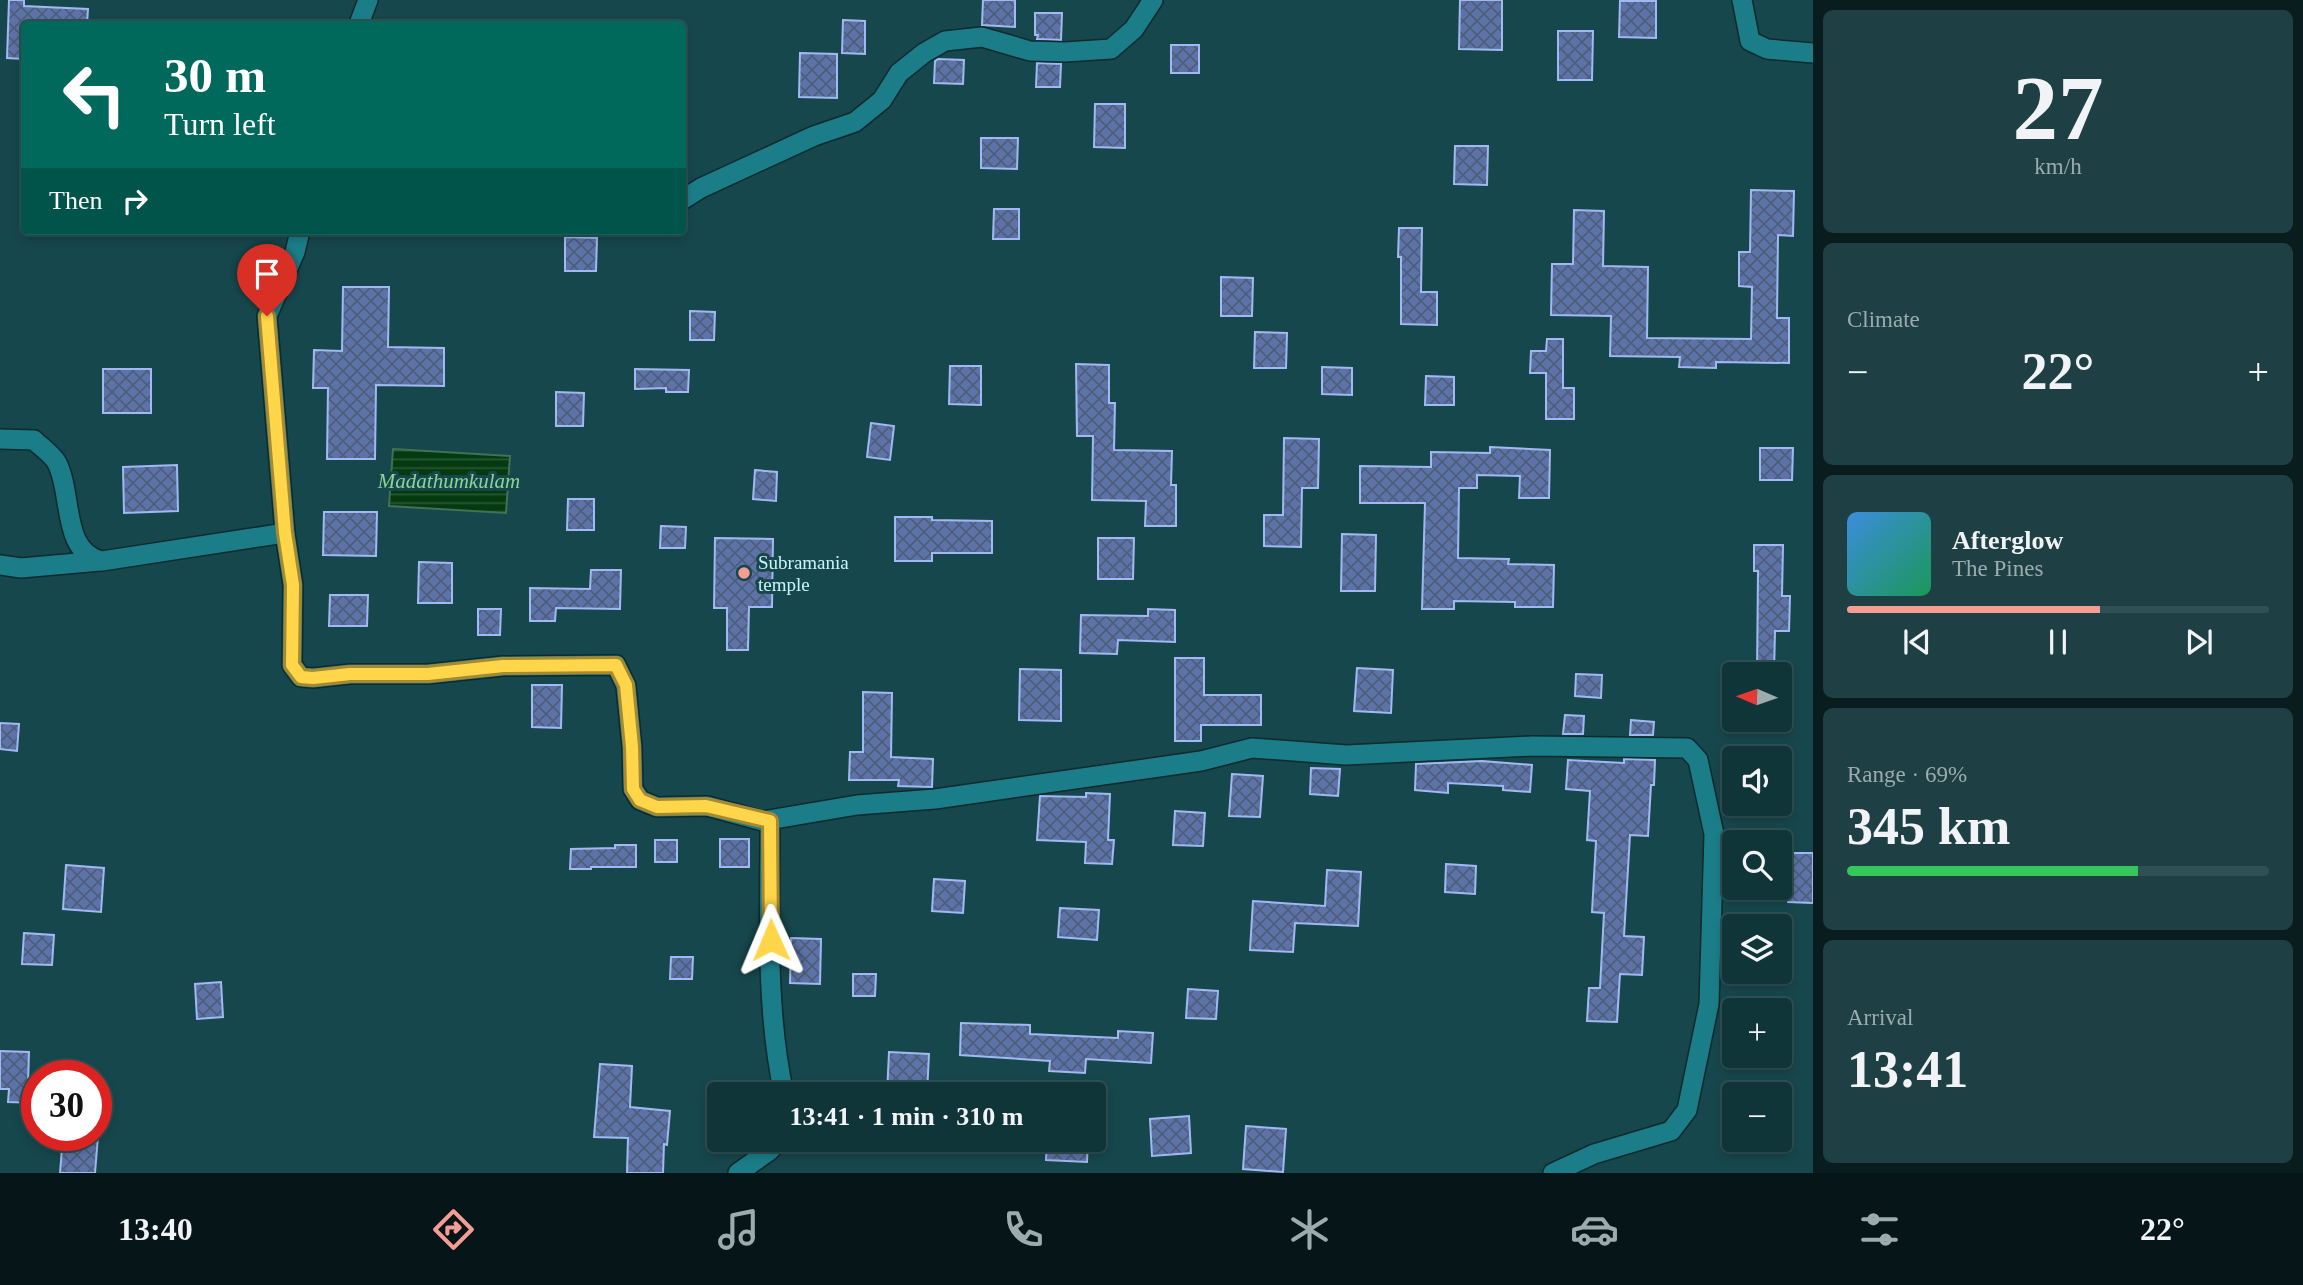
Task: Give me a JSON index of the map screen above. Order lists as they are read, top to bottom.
{
  "water": ["Madathumkulam"],
  "places": ["Subramania temple"],
  "north": "left",
  "page": {
    "tile": [
      ["27", "km/h"],
      "Climate",
      ["Range · 69%", "345 km"],
      ["Arrival", "13:41"]
    ],
    "turn": ["30 m", "Turn left"],
    "then": "Then",
    "heat": ["−", "22°", "+"],
    "song": ["Afterglow", "The Pines"],
    "map_buttons": ["+", "−"],
    "limit": "30",
    "trip": "13:41 · 1 min · 310 m",
    "tabs": ["13:40", "22°"]
  }
}
